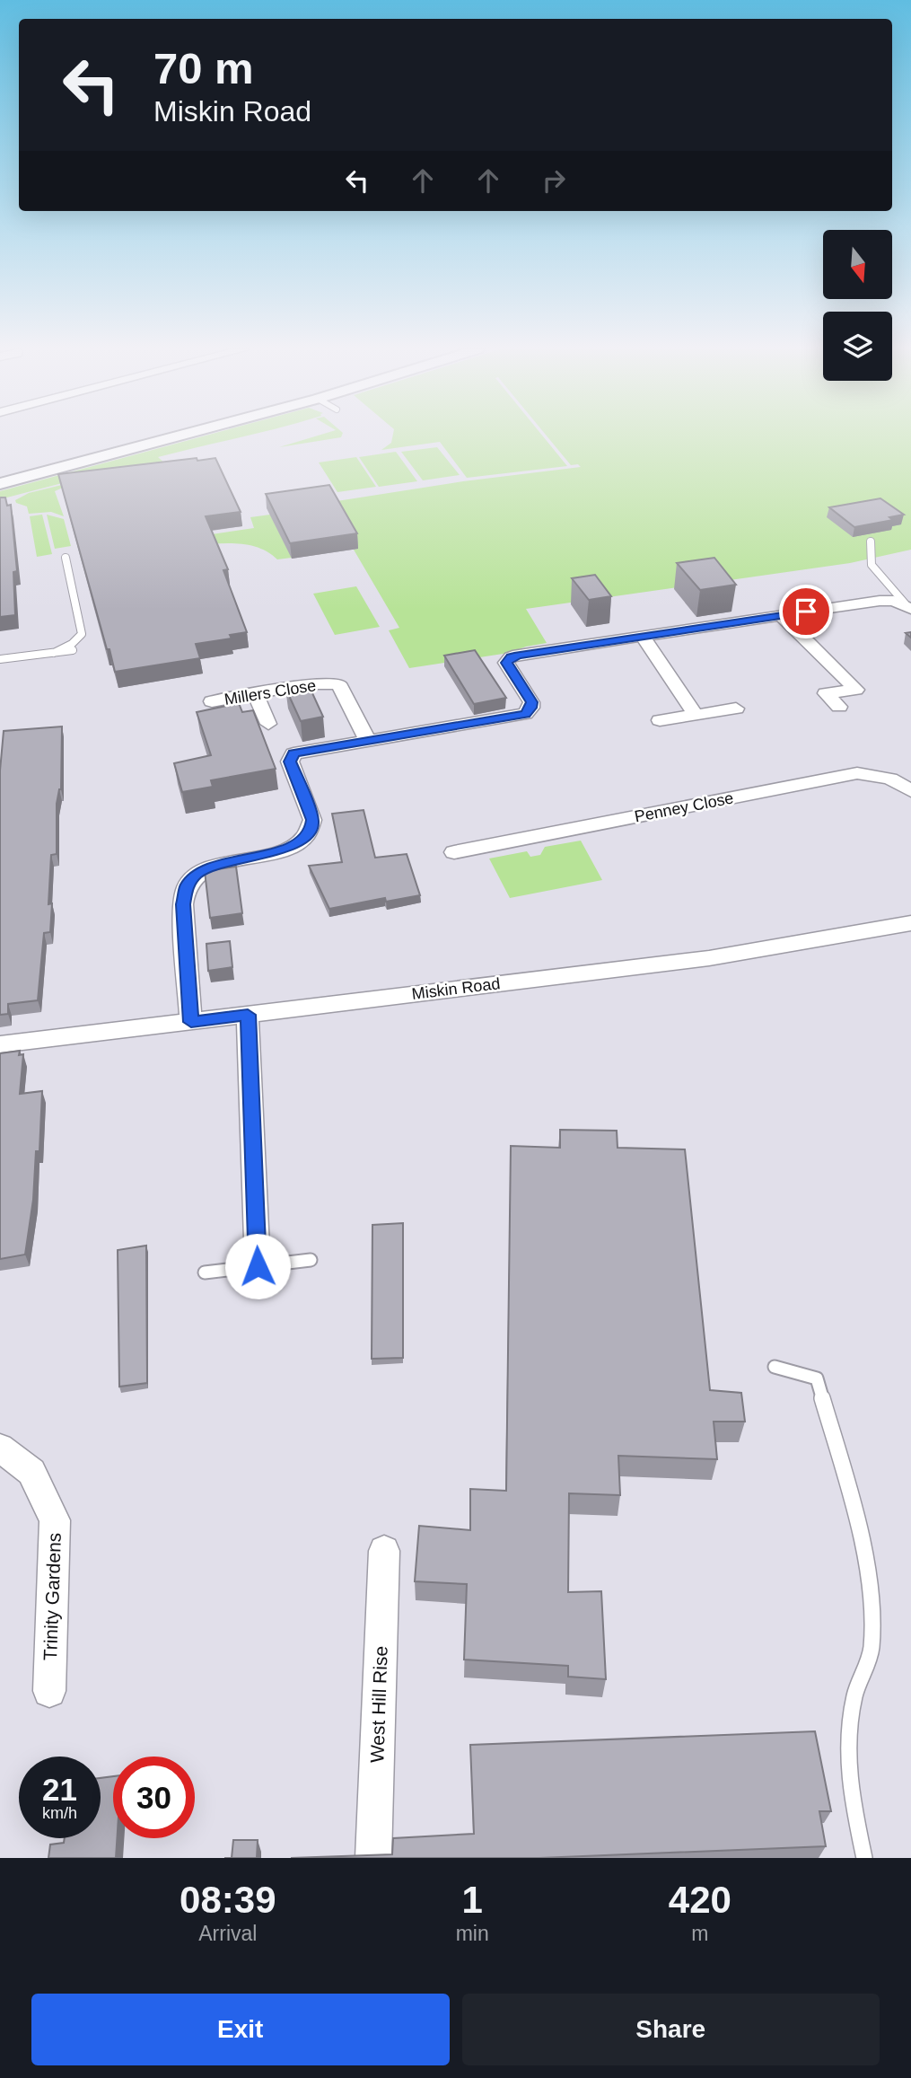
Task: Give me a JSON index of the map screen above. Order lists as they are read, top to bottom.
{
  "streets": {
    "street": [
      "Millers Close",
      "Penney Close",
      "Miskin Road",
      "Trinity Gardens",
      "West Hill Rise"
    ]
  },
  "north": "bottom",
  "page": {
    "turn": ["70 m", "Miskin Road"],
    "speed": "21 km/h",
    "limit": "30",
    "eta": [
      "08:39",
      "Arrival",
      "1",
      "min",
      "420",
      "m"
    ],
    "buttons": ["Exit", "Share"]
  }
}
